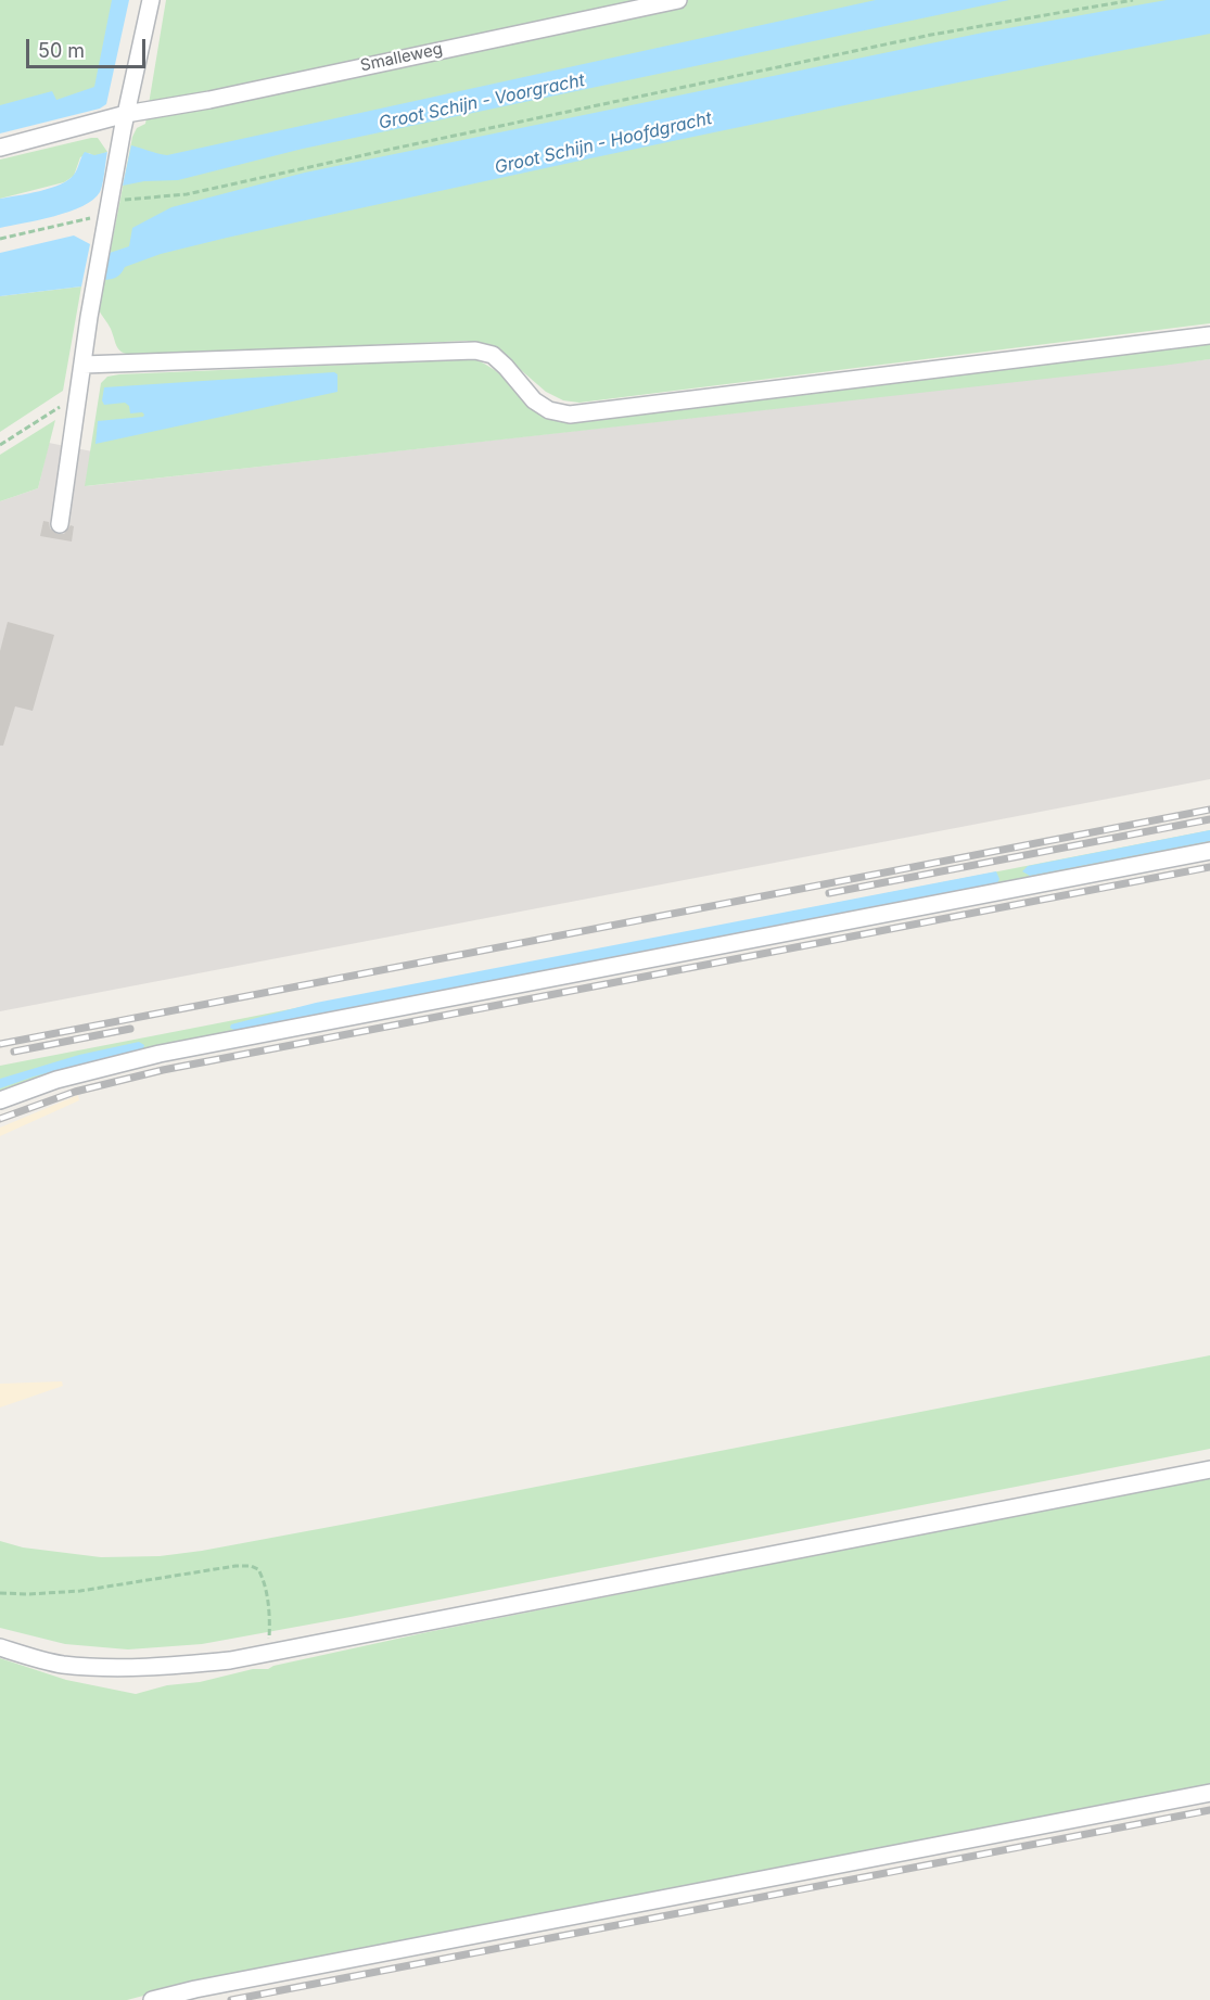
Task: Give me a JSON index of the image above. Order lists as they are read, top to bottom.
{
  "streets": {
    "street": ["Smalleweg"]
  },
  "water": ["Groot Schijn - Voorgracht", "Groot Schijn - Hoofdgracht"],
  "scale_bar": "50 m"
}
